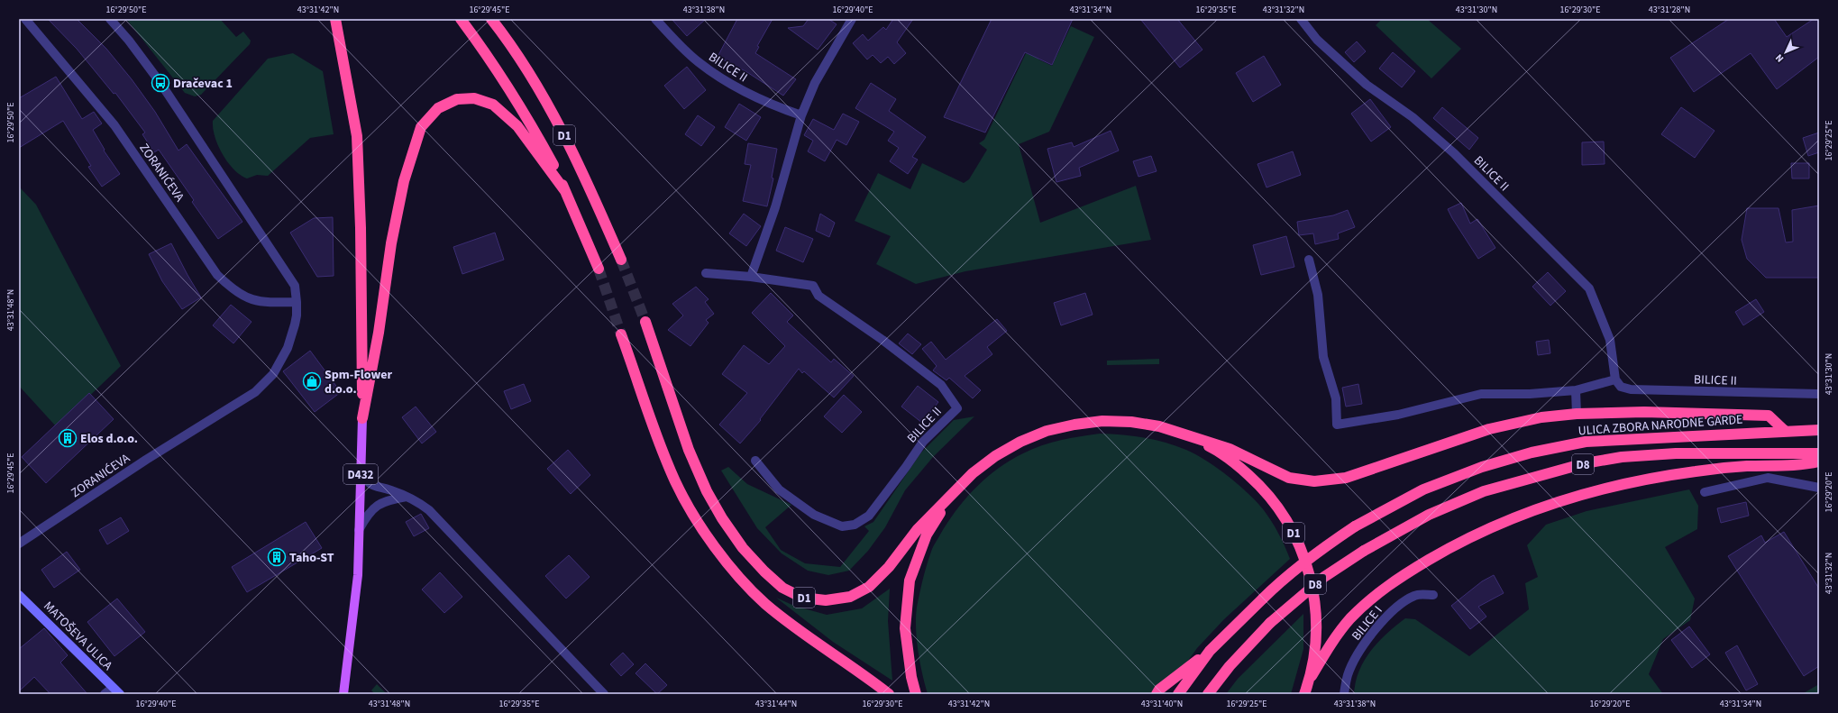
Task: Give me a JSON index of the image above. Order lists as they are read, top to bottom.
{
  "streets": {
    "highway": ["D1", "ULICA ZBORA NARODNE GARDE", "D8"],
    "main road": ["D432", "MATOŠEVA ULICA"],
    "street": ["BILICE II", "ZORANIĆEVA", "BILICE I"]
  },
  "places": {
    "bus stop": ["Dračevac 1"],
    "shop": ["Spm-Flower d.o.o."],
    "building": ["Elos d.o.o.", "Taho-ST"]
  },
  "north": "bottom left",
  "coordinates": [
    "16°29'50\"E",
    "43°31'42\"N",
    "16°29'45\"E",
    "43°31'38\"N",
    "16°29'40\"E",
    "43°31'34\"N",
    "16°29'35\"E",
    "43°31'32\"N",
    "43°31'30\"N",
    "16°29'30\"E",
    "43°31'28\"N",
    "16°29'25\"E",
    "43°31'48\"N",
    "16°29'20\"E",
    "43°31'44\"N",
    "43°31'40\"N"
  ]
}
